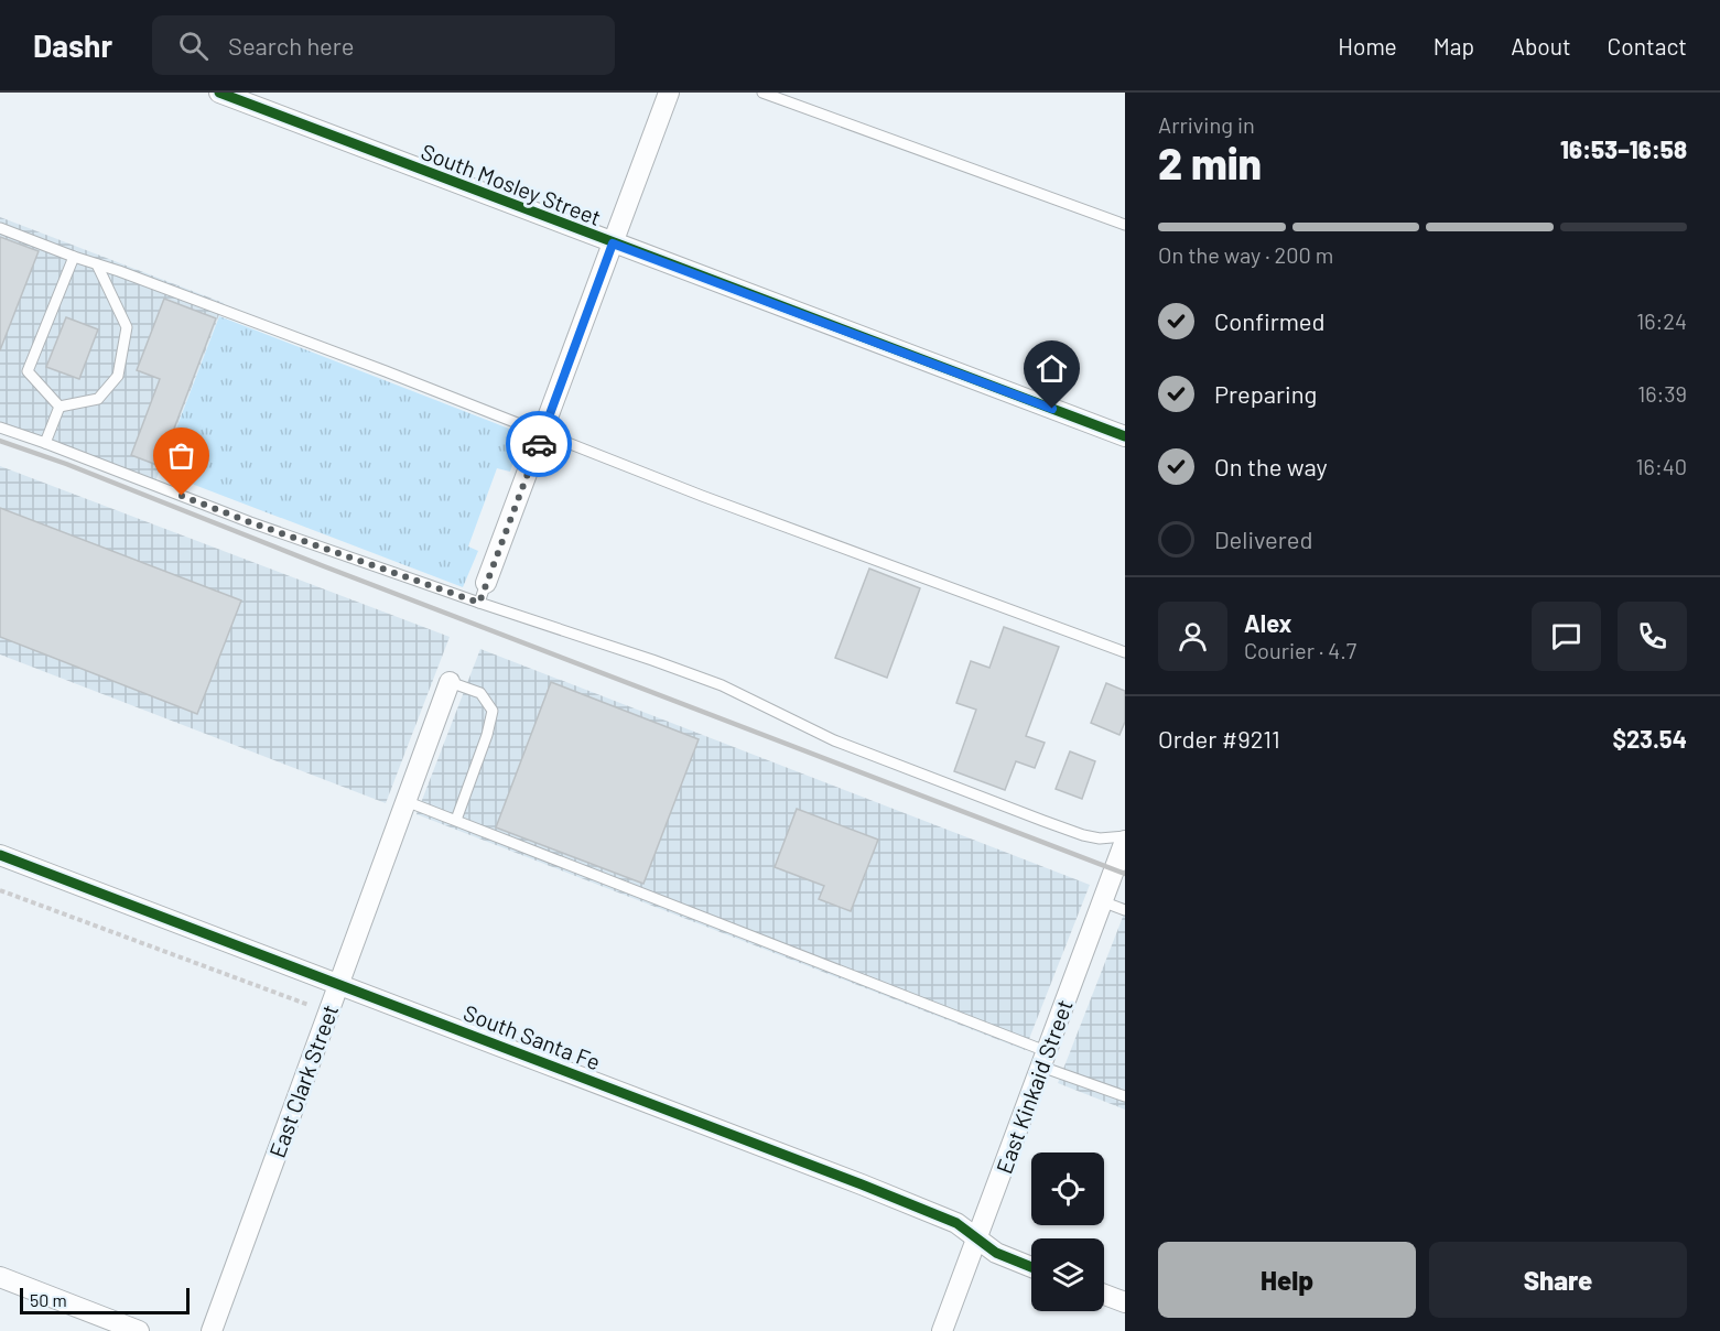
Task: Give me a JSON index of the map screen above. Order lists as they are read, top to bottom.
{
  "streets": {
    "street": [
      "South Mosley Street",
      "South Santa Fe",
      "East Clark Street",
      "East Kinkaid Street"
    ]
  },
  "crossings": [
    ["South Santa Fe", "East Clark Street"],
    ["South Santa Fe", "East Kinkaid Street"]
  ],
  "scale_bar": "50 m",
  "page": {
    "header": "Dashr",
    "search": "Search here",
    "nav": [
      "Home",
      "Map",
      "About",
      "Contact"
    ],
    "heading": ["2 min", "Arriving in", "16:53–16:58"],
    "panel": [
      "Alex",
      "Courier · 4.7",
      "Order #9211",
      "$23.54"
    ],
    "bar": "On the way · 200 m",
    "list": [
      ["Confirmed", "16:24"],
      ["Preparing", "16:39"],
      ["On the way", "16:40"],
      "Delivered"
    ],
    "buttons": ["Help", "Share"],
    "scale": "50 m"
  }
}
